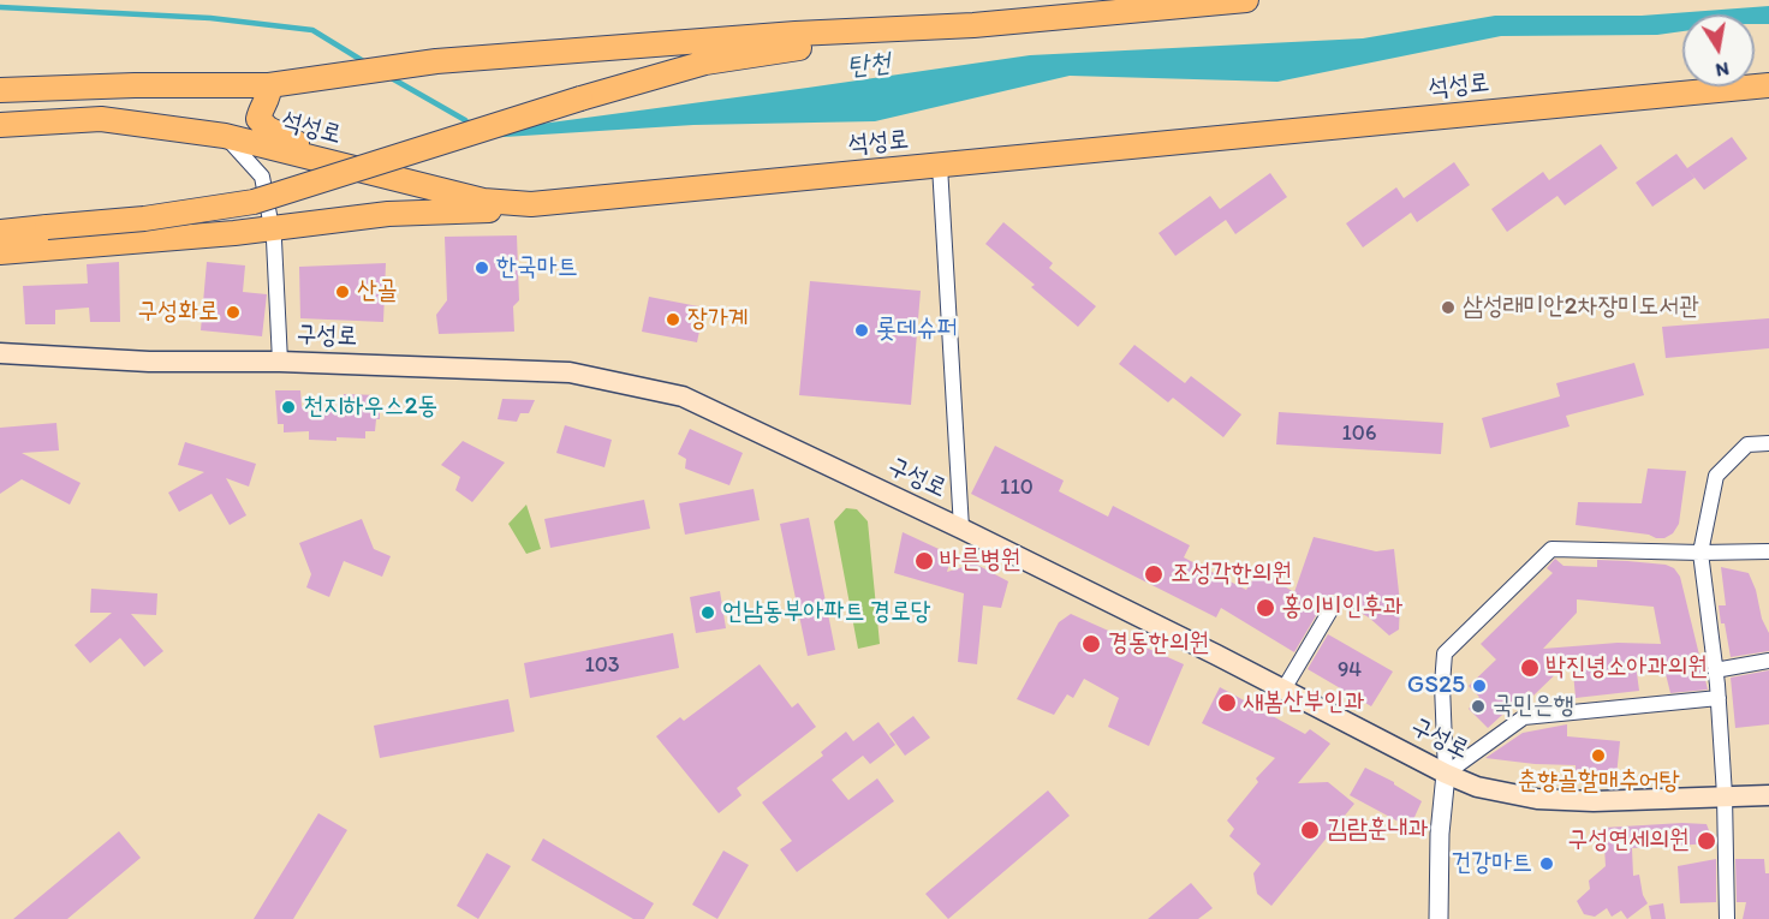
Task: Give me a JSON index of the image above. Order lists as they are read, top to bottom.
{
  "streets": {
    "highway": ["석성로"],
    "main road": ["구성로"]
  },
  "water": ["탄천"],
  "places": [
    "한국마트",
    "산골",
    "삼성래미안2차장미도서관",
    "구성화로",
    "장가계",
    "롯데슈퍼",
    "천지하우스2동",
    "바른병원",
    "조성각한의원",
    "홍이비인후과",
    "언남동부아파트 경로당",
    "경동한의원",
    "박진녕소아과의원",
    "GS25",
    "새봄산부인과",
    "국민은행",
    "춘향골할매추어탕",
    "김람훈내과",
    "구성연세의원",
    "건강마트"
  ],
  "house_numbers": [
    "106",
    "110",
    "103",
    "94"
  ],
  "north": "bottom"
}
